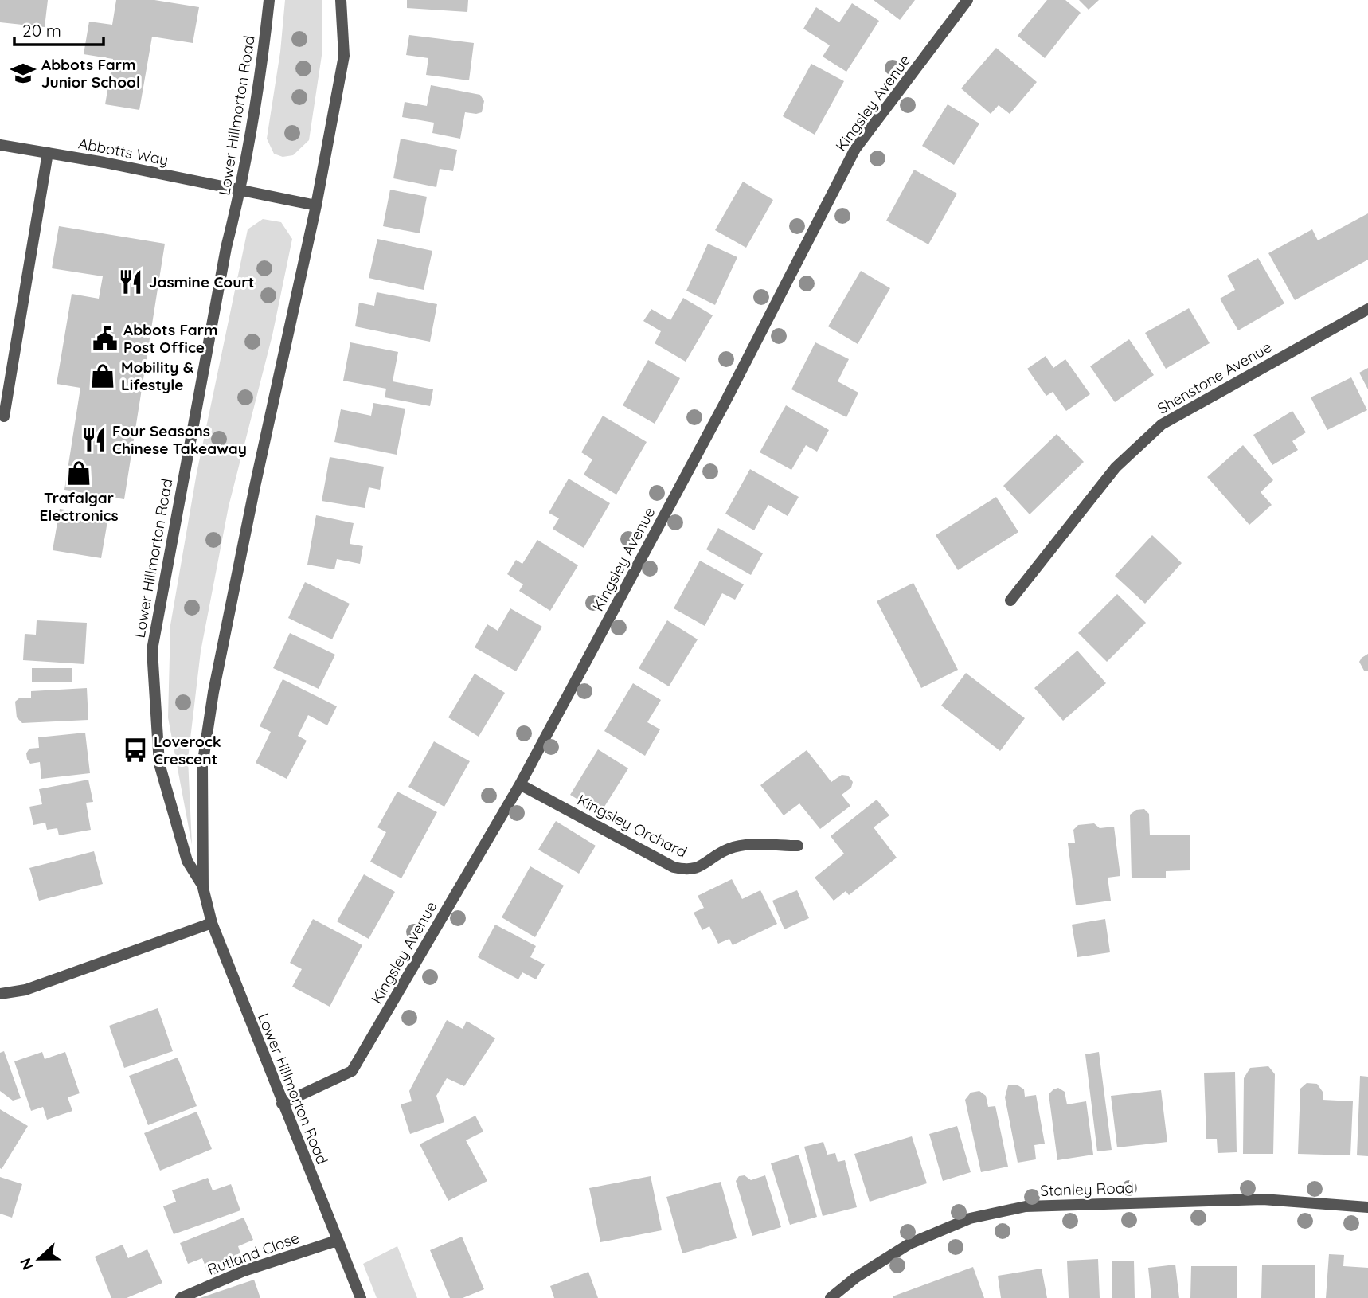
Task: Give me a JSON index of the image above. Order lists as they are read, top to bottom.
{
  "streets": {
    "street": [
      "Kingsley Avenue",
      "Lower Hillmorton Road",
      "Abbotts Way",
      "Shenstone Avenue",
      "Kingsley Orchard",
      "Stanley Road",
      "Rutland Close"
    ]
  },
  "crossings": [
    ["Kingsley Avenue", "Lower Hillmorton Road"],
    ["Kingsley Avenue", "Kingsley Orchard"],
    ["Lower Hillmorton Road", "Abbotts Way"],
    ["Lower Hillmorton Road", "Rutland Close"]
  ],
  "places": {
    "school or university": ["Abbots Farm Junior School"],
    "restaurant": ["Jasmine Court", "Four Seasons Chinese Takeaway"],
    "public building": ["Abbots Farm Post Office"],
    "shop": ["Mobility & Lifestyle", "Trafalgar Electronics"],
    "bus stop": ["Loverock Crescent"]
  },
  "scale_bar": "20 m",
  "north": "left"
}
